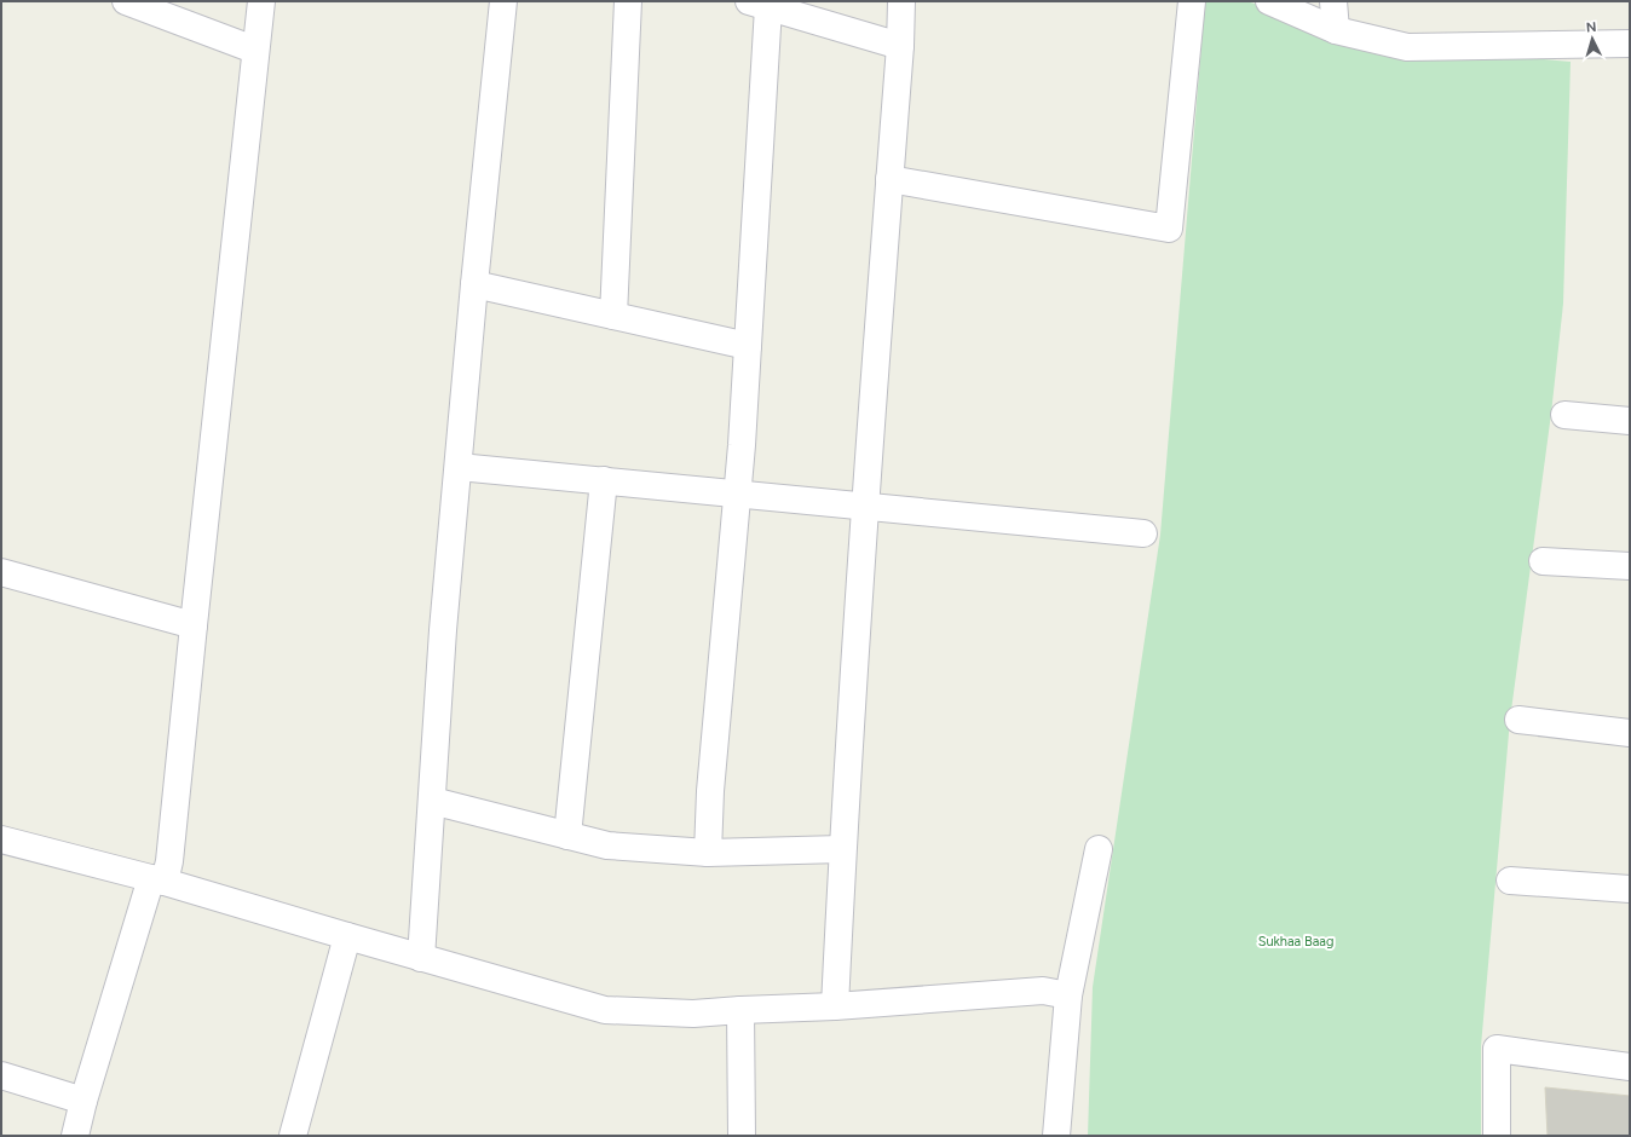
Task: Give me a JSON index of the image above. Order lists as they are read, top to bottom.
{
  "parks": ["Sukhaa Baag"],
  "north": "top"
}
